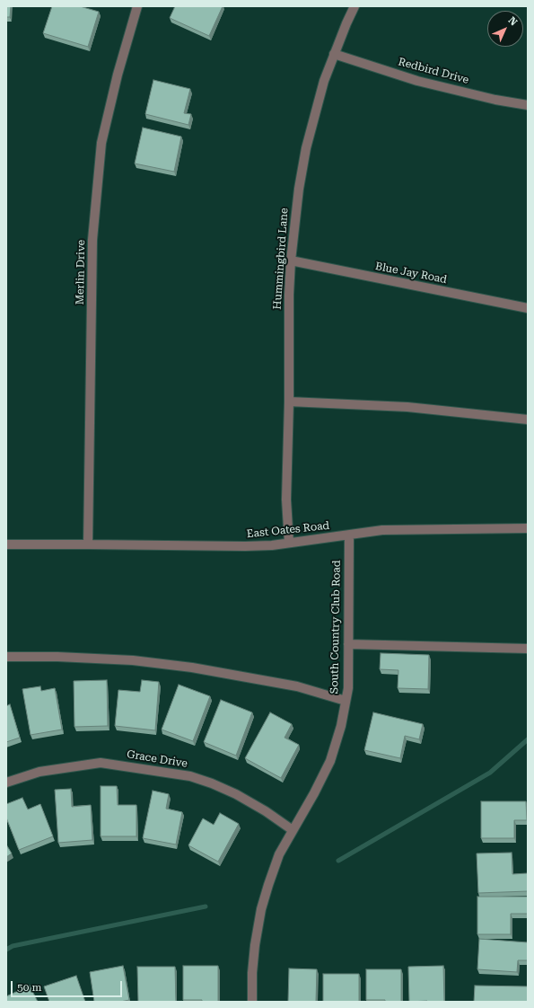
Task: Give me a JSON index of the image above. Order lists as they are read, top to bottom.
{
  "streets": {
    "street": [
      "Redbird Drive",
      "Hummingbird Lane",
      "Merlin Drive",
      "Blue Jay Road",
      "East Oates Road",
      "South Country Club Road",
      "Grace Drive"
    ]
  },
  "crossings": [
    ["Redbird Drive", "Hummingbird Lane"],
    ["Hummingbird Lane", "Blue Jay Road"],
    ["Hummingbird Lane", "East Oates Road"],
    ["Merlin Drive", "East Oates Road"],
    ["East Oates Road", "South Country Club Road"],
    ["South Country Club Road", "Grace Drive"]
  ],
  "scale_bar": "50 m",
  "north": "top right"
}
